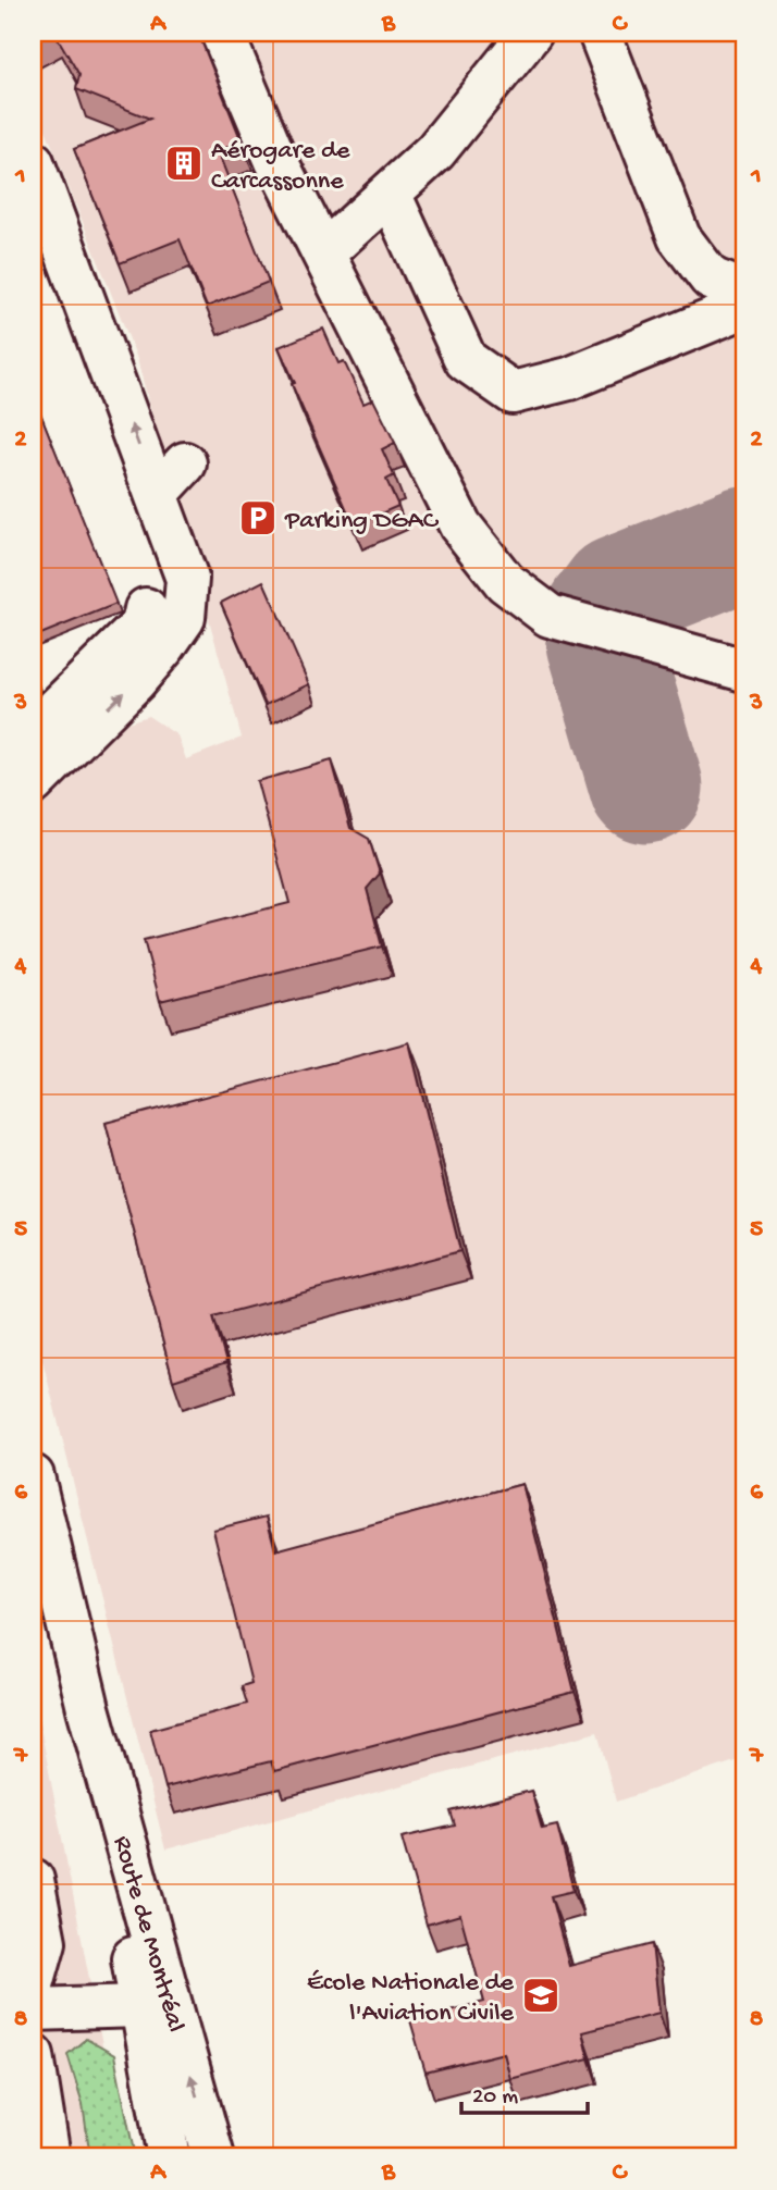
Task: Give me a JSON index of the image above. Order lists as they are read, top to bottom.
{
  "streets": {
    "main road": ["Route de Montréal"]
  },
  "places": {
    "building": ["Aérogare de Carcassonne"],
    "parking": ["Parking DGAC"],
    "school or university": ["École Nationale de l'Aviation Civile"]
  },
  "scale_bar": "20 m",
  "grid": {
    "columns": ["A", "B", "C"],
    "rows": [
      "1",
      "2",
      "3",
      "4",
      "5",
      "6",
      "7",
      "8"
    ]
  }
}
